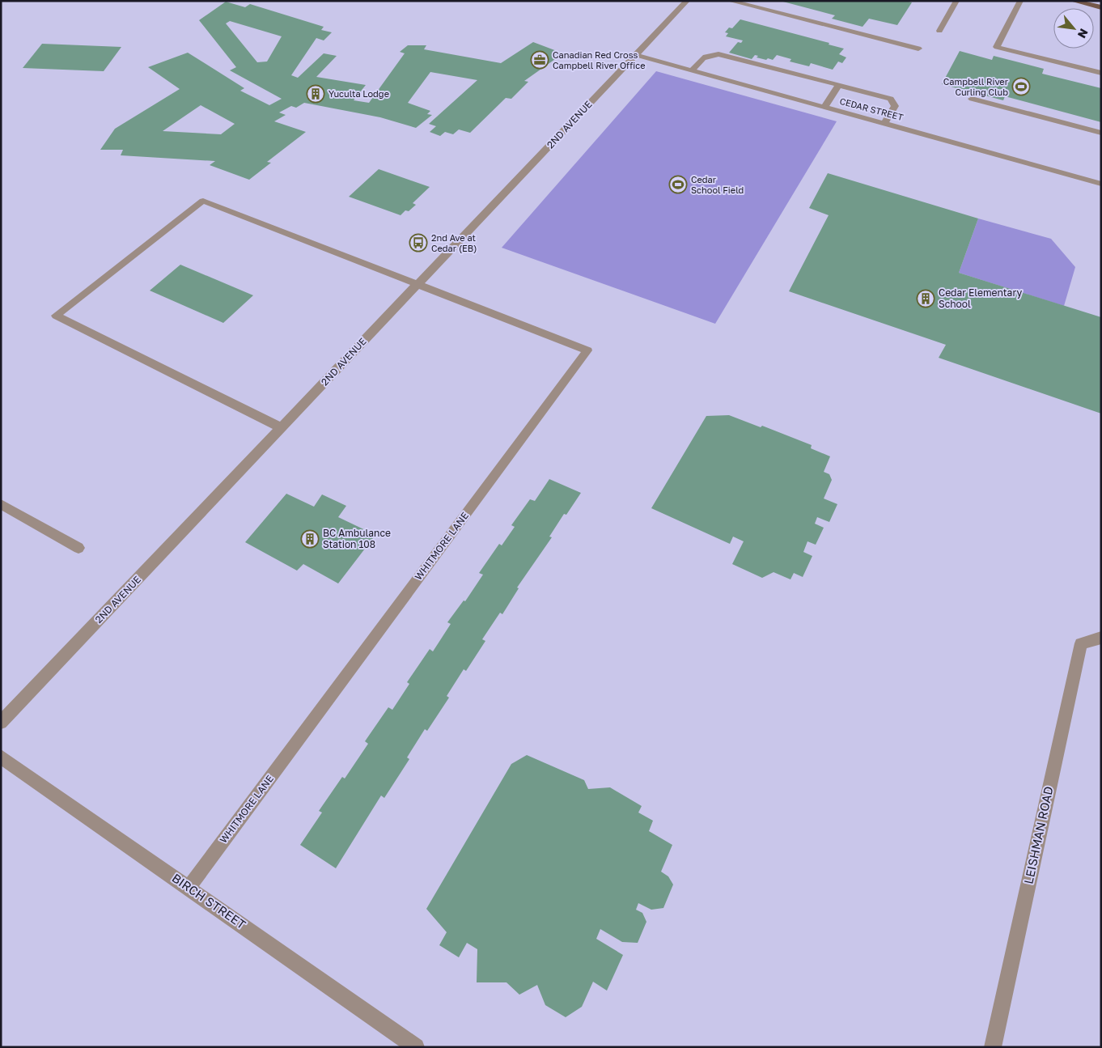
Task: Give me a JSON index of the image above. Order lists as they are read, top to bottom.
{
  "streets": {
    "street": [
      "CEDAR STREET",
      "2ND AVENUE",
      "WHITMORE LANE",
      "LEISHMAN ROAD",
      "BIRCH STREET"
    ]
  },
  "crossings": [
    ["CEDAR STREET", "2ND AVENUE"],
    ["2ND AVENUE", "WHITMORE LANE"],
    ["WHITMORE LANE", "BIRCH STREET"]
  ],
  "places": {
    "office": ["Canadian Red Cross Campbell River Office"],
    "sports": ["Campbell River Curling Club", "Cedar School Field"],
    "building": ["Yuculta Lodge", "Cedar Elementary School", "BC Ambulance Station 108"],
    "bus stop": ["2nd Ave at Cedar (EB)"]
  },
  "north": "bottom right"
}
